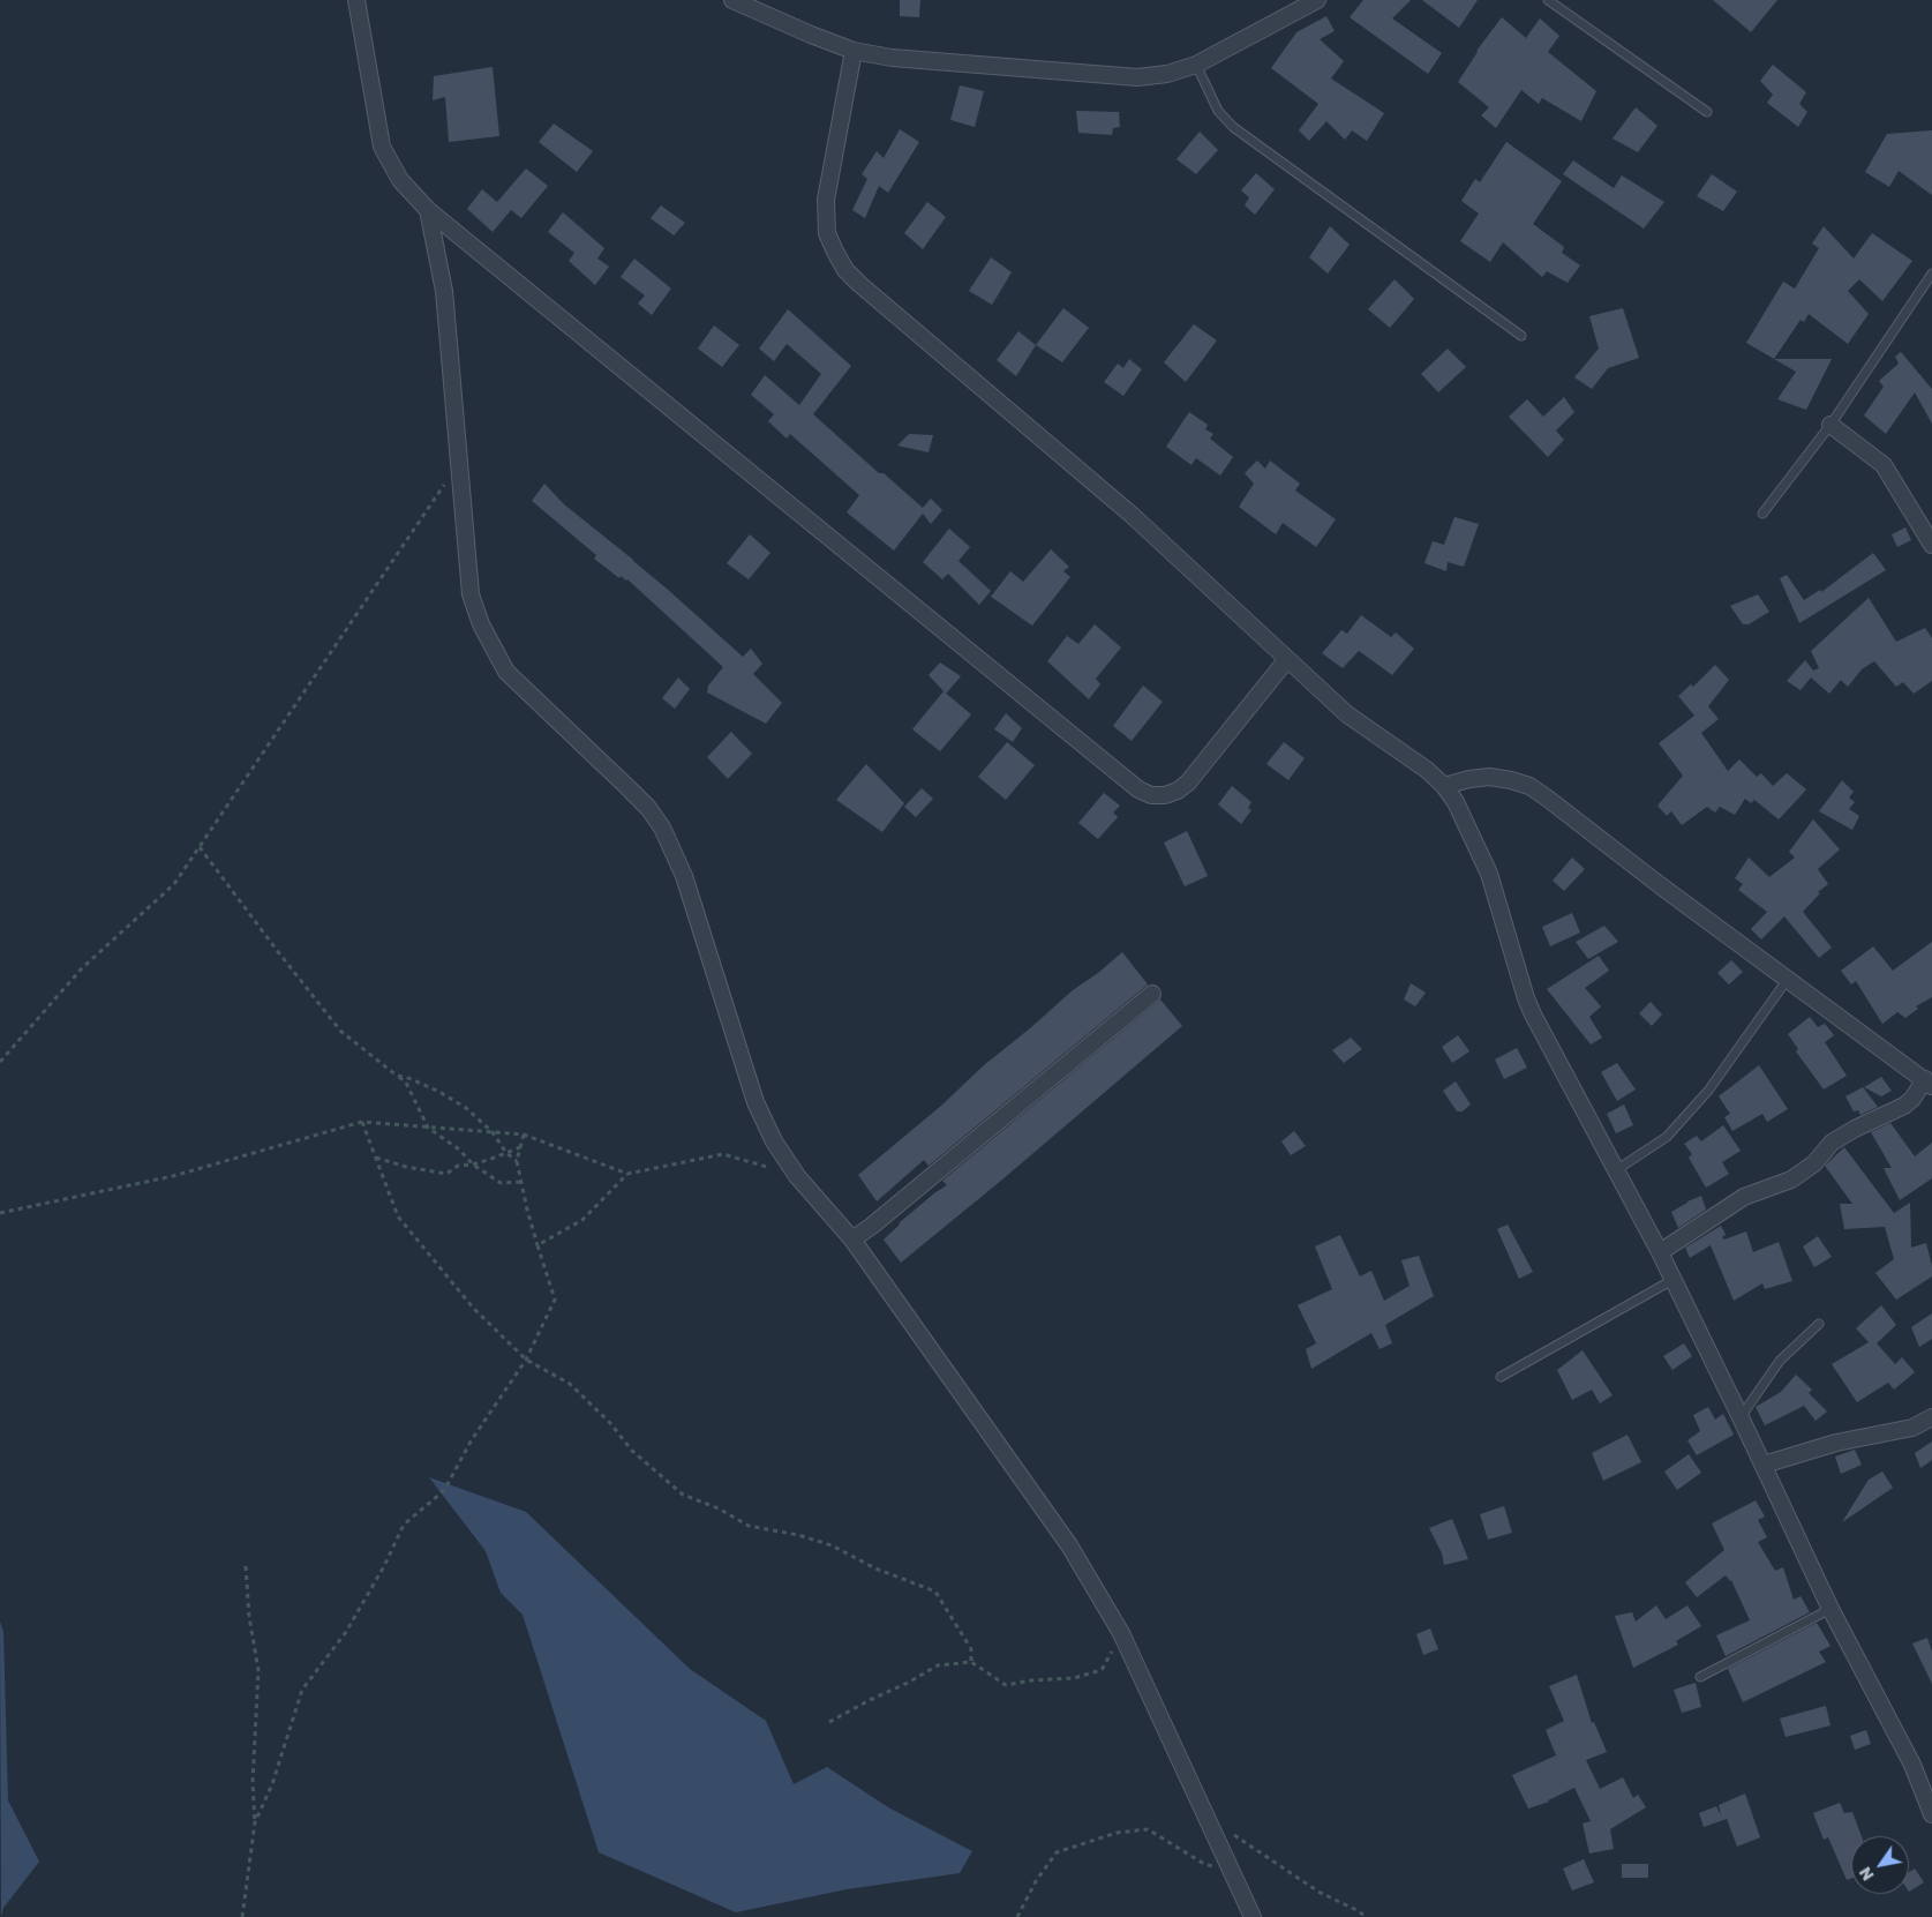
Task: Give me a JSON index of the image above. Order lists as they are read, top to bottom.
{
  "north": "bottom left"
}
